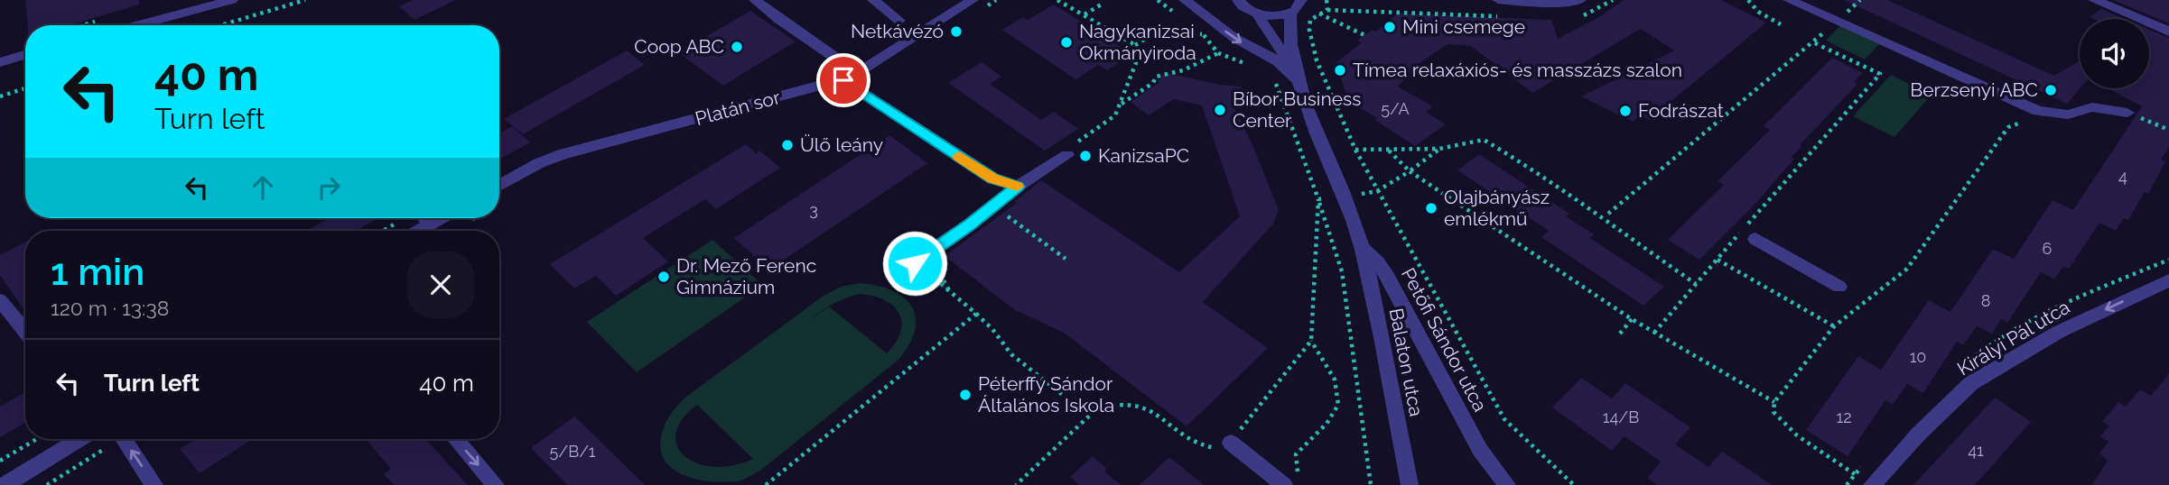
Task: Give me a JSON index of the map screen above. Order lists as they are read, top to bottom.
{
  "streets": {
    "street": [
      "Platán sor",
      "Királyi Pál utca",
      "Petőfi Sándor utca",
      "Balaton utca"
    ]
  },
  "crossings": [
    ["Petőfi Sándor utca", "Balaton utca"]
  ],
  "one_way": ["Királyi Pál utca"],
  "places": [
    "Mini csemege",
    "Netkávézó",
    "Nagykanizsai Okmányiroda",
    "Coop ABC",
    "Tímea relaxáxiós- és masszázs szalon",
    "Berzsenyi ABC",
    "Bíbor Business Center",
    "Fodrászat",
    "Ülő leány",
    "KanizsaPC",
    "Olajbányász emlékmű",
    "Dr. Mező Ferenc Gimnázium",
    "Péterffy Sándor Általános Iskola"
  ],
  "house_numbers": [
    "5/A",
    "4",
    "3",
    "6",
    "8",
    "10",
    "14/B",
    "12",
    "41",
    "5/B/1"
  ],
  "page": {
    "turn": ["40 m", "Turn left"],
    "heading": ["1 min", "120 m · 13:38"],
    "list": [
      {
        "name": "Turn left",
        "value": "40 m"
      }
    ]
  }
}
